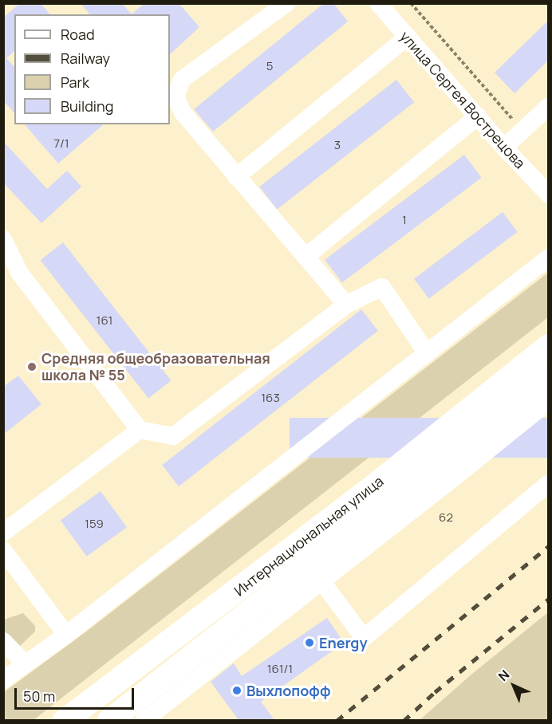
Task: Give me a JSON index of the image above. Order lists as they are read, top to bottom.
{
  "streets": {
    "main road": ["Интернациональная улица"],
    "street": ["улица Сергея Вострецова"]
  },
  "places": ["Средняя общеобразовательная школа № 55", "Energy", "Выхлопофф"],
  "house_numbers": [
    "5",
    "7/1",
    "3",
    "1",
    "161",
    "163",
    "62",
    "159",
    "161/1"
  ],
  "legend": [
    "Road",
    "Railway",
    "Park",
    "Building"
  ],
  "scale_bar": "50 m",
  "north": "top left"
}
